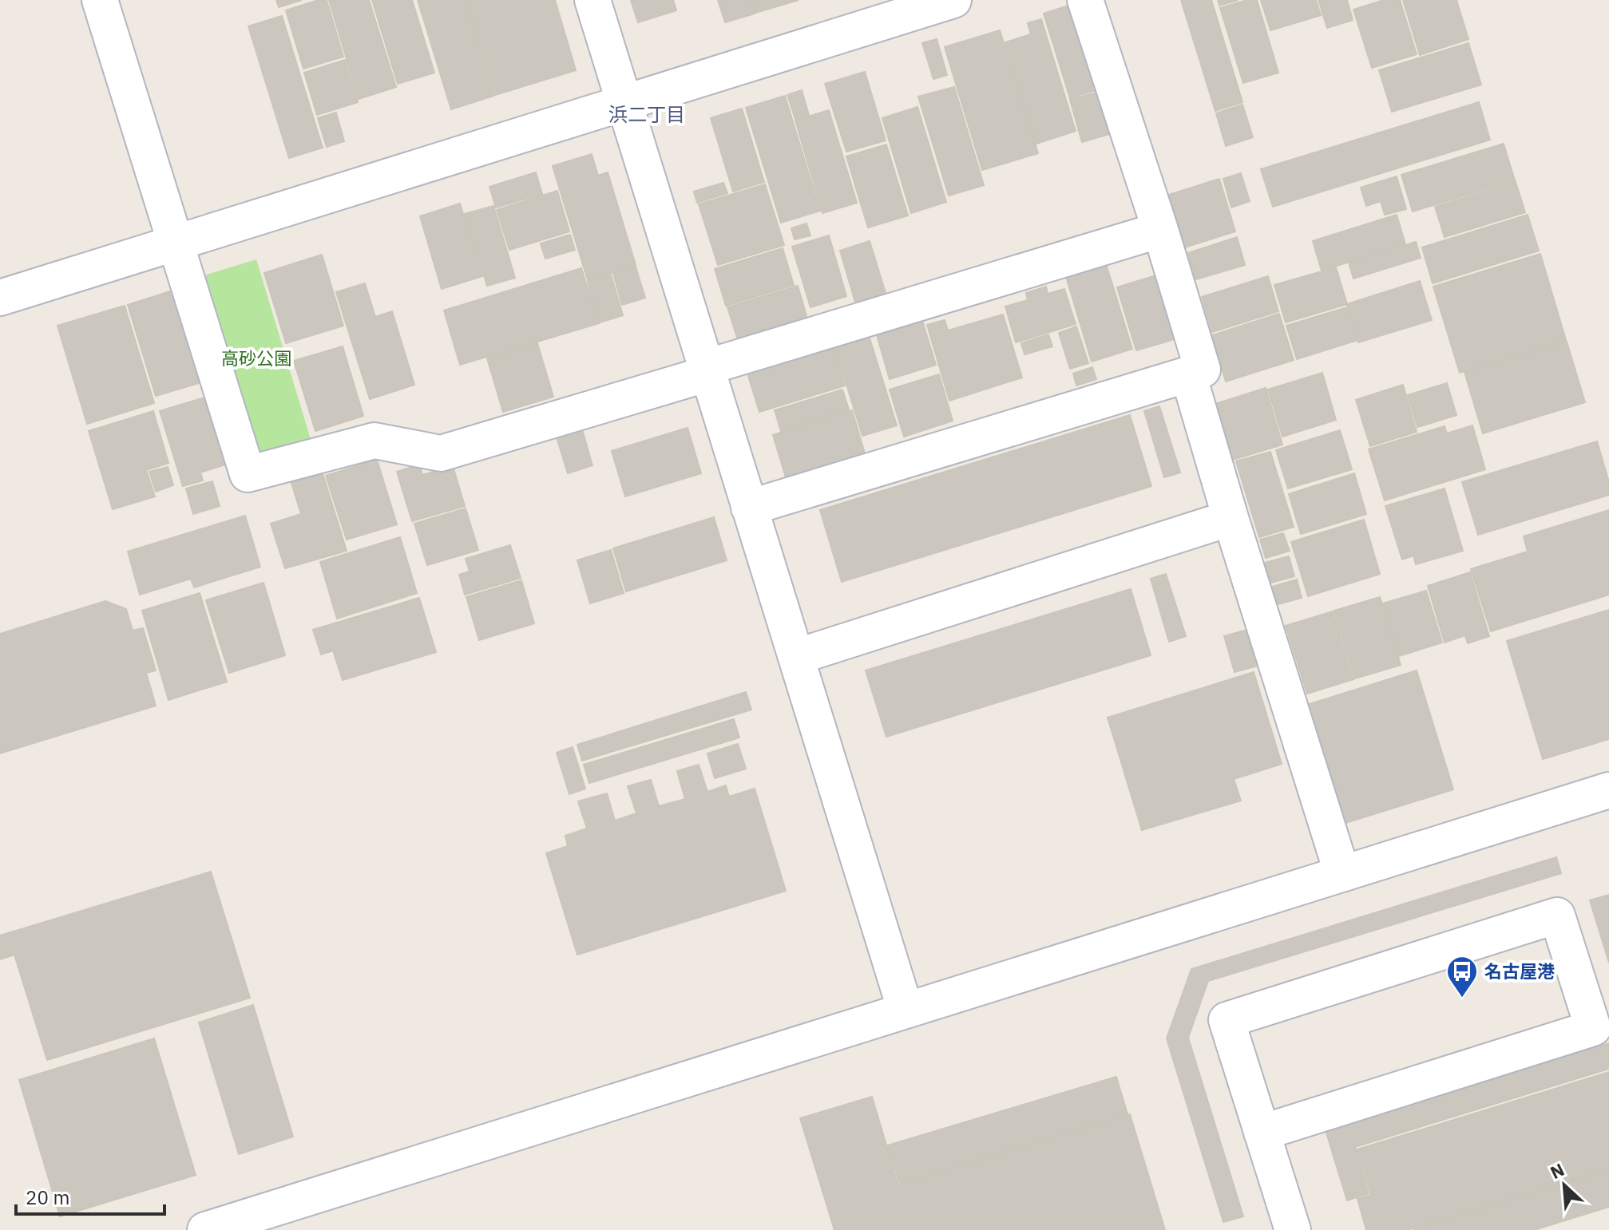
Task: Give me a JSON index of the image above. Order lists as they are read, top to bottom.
{
  "districts": ["浜二丁目"],
  "parks": ["高砂公園"],
  "places": {
    "bus stop": ["名古屋港"]
  },
  "scale_bar": "20 m",
  "north": "top left"
}
